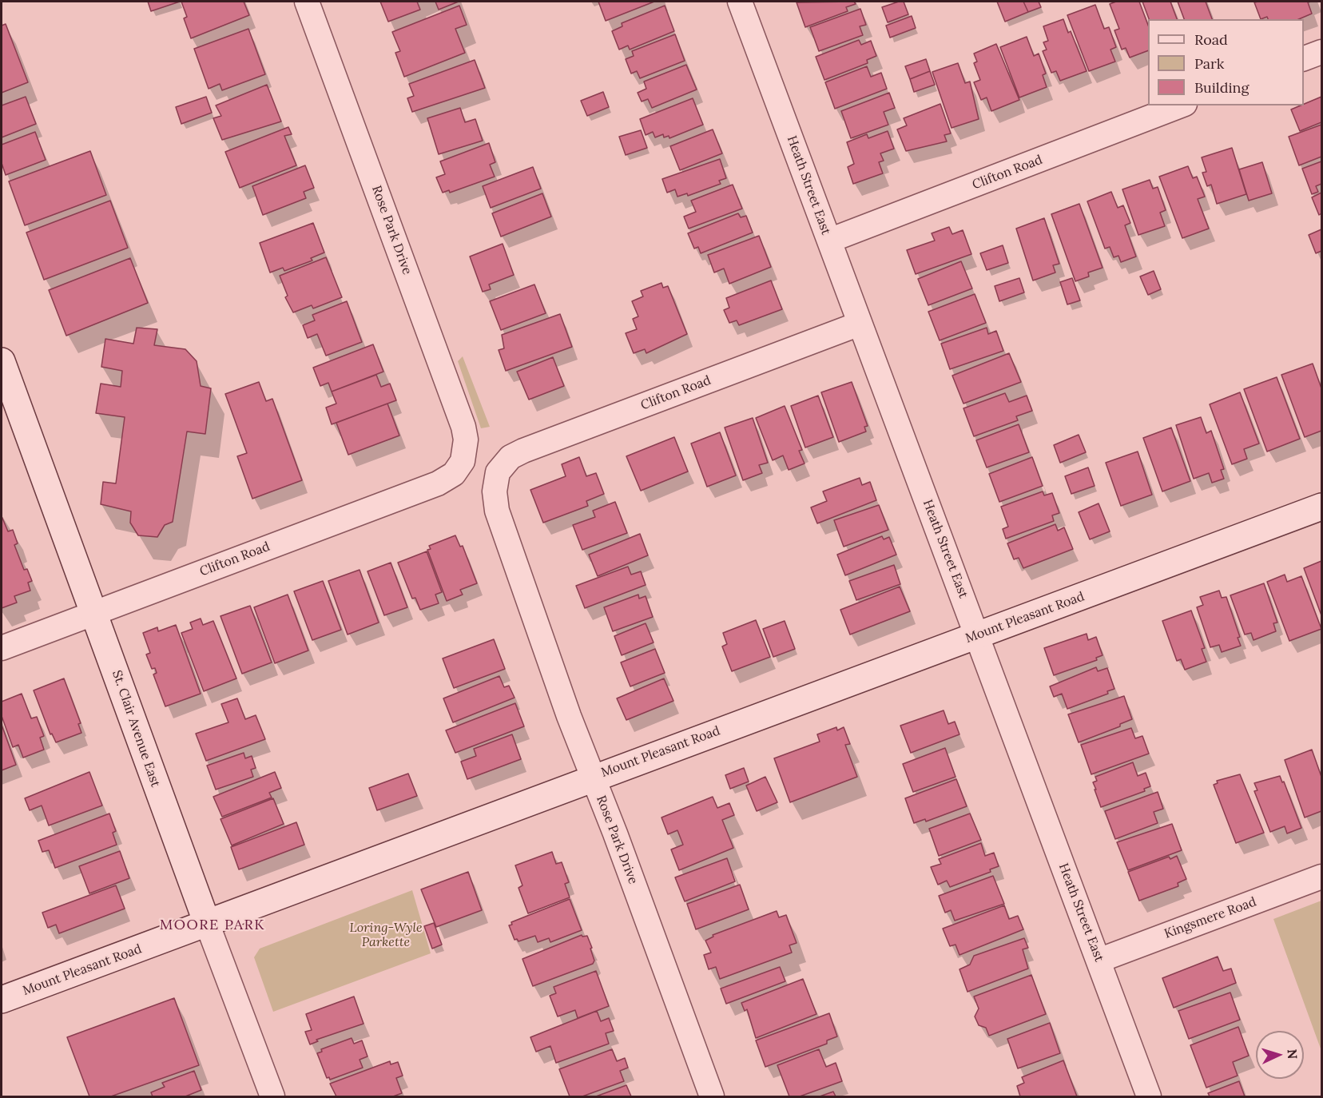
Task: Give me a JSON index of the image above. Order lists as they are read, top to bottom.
{
  "streets": {
    "main road": ["Mount Pleasant Road", "St. Clair Avenue East"],
    "street": [
      "Clifton Road",
      "Heath Street East",
      "Rose Park Drive",
      "Kingsmere Road"
    ]
  },
  "crossings": [
    ["Clifton Road", "Heath Street East"],
    ["Clifton Road", "Rose Park Drive"],
    ["Clifton Road", "St. Clair Avenue East"],
    ["Heath Street East", "Mount Pleasant Road"],
    ["Heath Street East", "Kingsmere Road"],
    ["Rose Park Drive", "Mount Pleasant Road"],
    ["Mount Pleasant Road", "St. Clair Avenue East"]
  ],
  "districts": ["MOORE PARK"],
  "parks": ["Loring-Wyle Parkette"],
  "legend": ["Road", "Park", "Building"],
  "north": "right"
}
